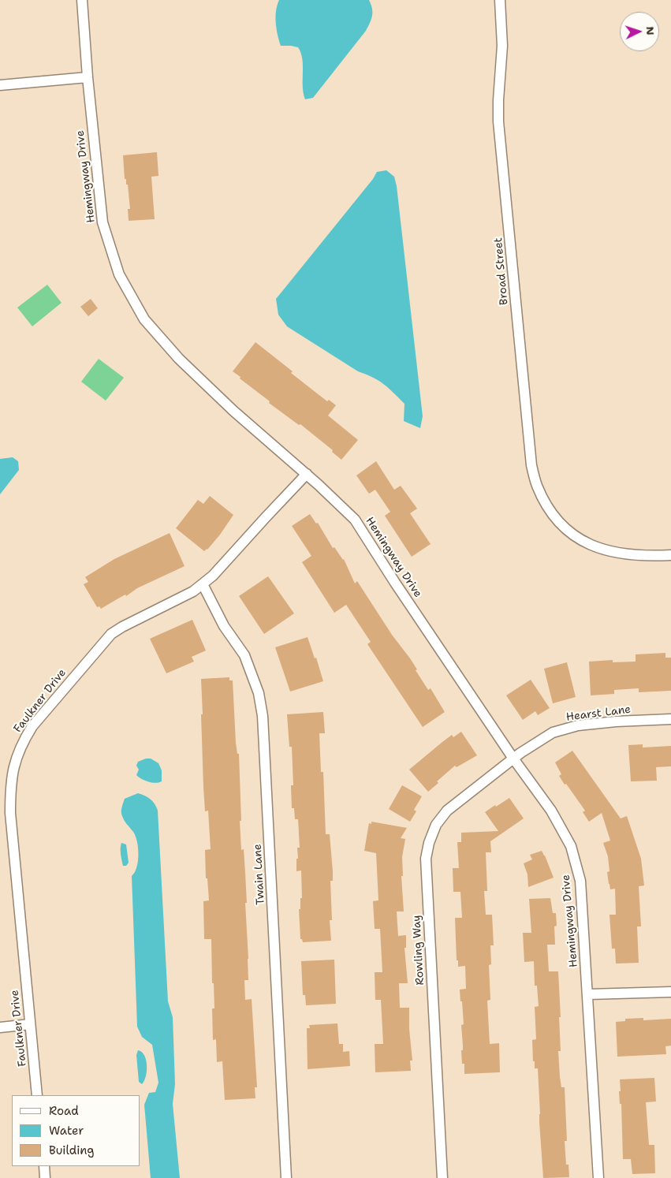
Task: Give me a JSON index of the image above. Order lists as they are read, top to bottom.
{
  "streets": {
    "street": [
      "Hemingway Drive",
      "Broad Street",
      "Faulkner Drive",
      "Hearst Lane",
      "Twain Lane",
      "Rowling Way"
    ]
  },
  "crossings": [
    ["Hemingway Drive", "Faulkner Drive"],
    ["Hemingway Drive", "Hearst Lane"],
    ["Hemingway Drive", "Rowling Way"],
    ["Faulkner Drive", "Twain Lane"],
    ["Hearst Lane", "Rowling Way"]
  ],
  "legend": ["Road", "Water", "Building"],
  "north": "right"
}
